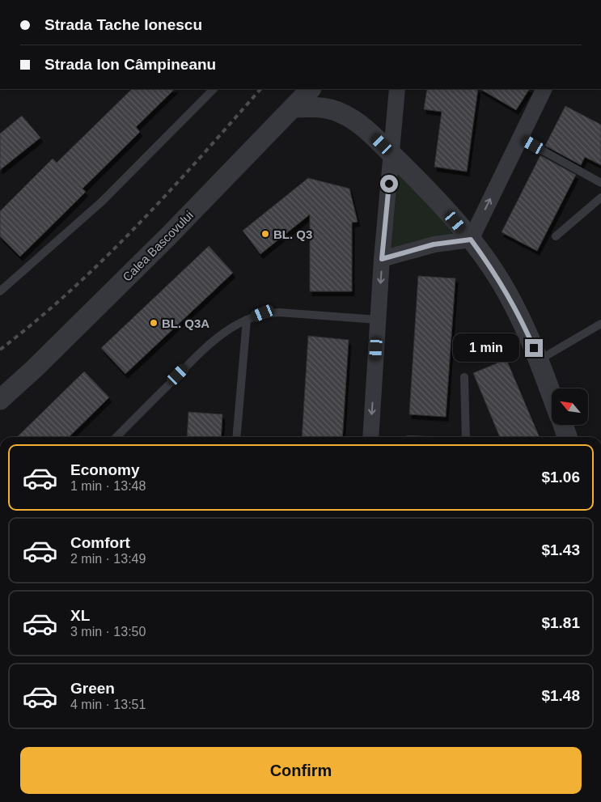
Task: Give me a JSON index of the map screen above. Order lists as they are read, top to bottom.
{
  "streets": {
    "street": ["Calea Bascovului"]
  },
  "places": ["BL. Q3", "BL. Q3A"],
  "north": "top left",
  "page": {
    "banner": ["Strada Tache Ionescu", "Strada Ion Câmpineanu"],
    "bubble": "1 min",
    "list": [
      {
        "name": "Economy",
        "note": "1 min · 13:48",
        "value": "$1.06"
      },
      {
        "name": "Comfort",
        "note": "2 min · 13:49",
        "value": "$1.43"
      },
      {
        "name": "XL",
        "note": "3 min · 13:50",
        "value": "$1.81"
      },
      {
        "name": "Green",
        "note": "4 min · 13:51",
        "value": "$1.48"
      }
    ],
    "buttons": "Confirm"
  }
}
